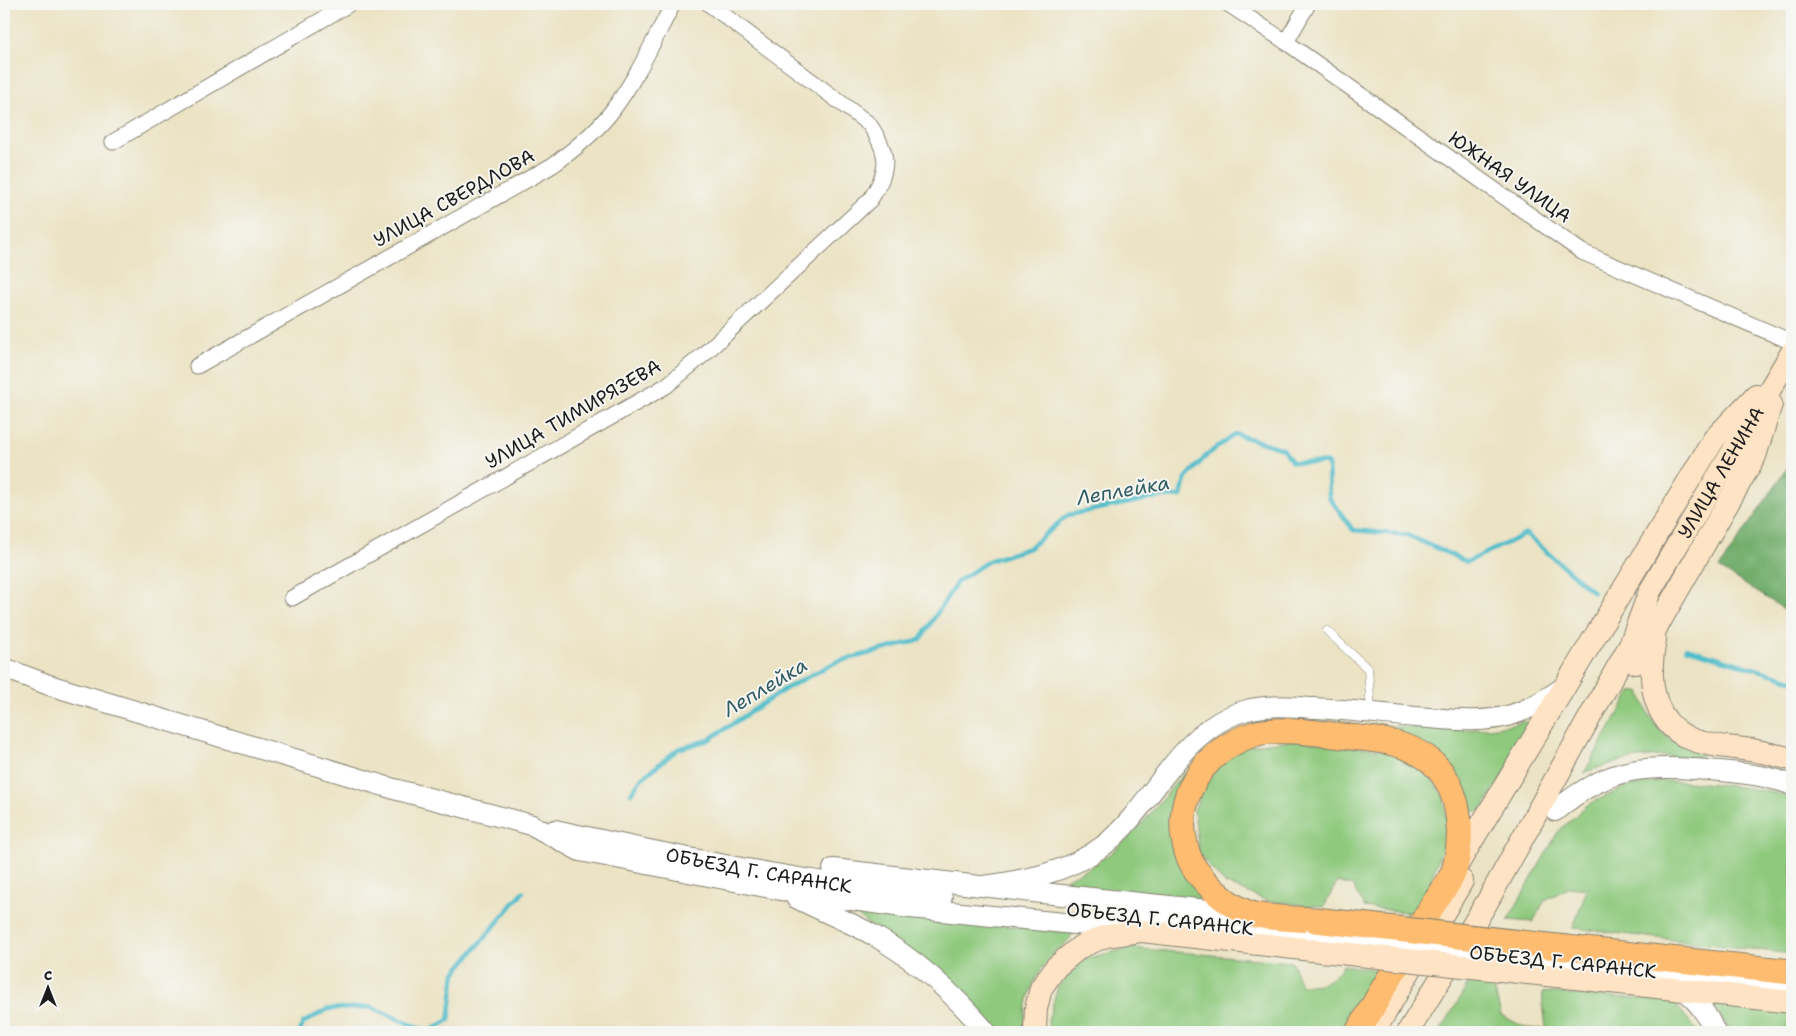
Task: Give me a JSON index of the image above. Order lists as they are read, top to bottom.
{
  "streets": {
    "main road": ["УЛИЦА ЛЕНИНА"],
    "street": [
      "ЮЖНАЯ УЛИЦА",
      "УЛИЦА СВЕРДЛОВА",
      "УЛИЦА ТИМИРЯЗЕВА",
      "ОБЪЕЗД Г. САРАНСК"
    ]
  },
  "water": ["Леплейка"],
  "north": "top"
}
